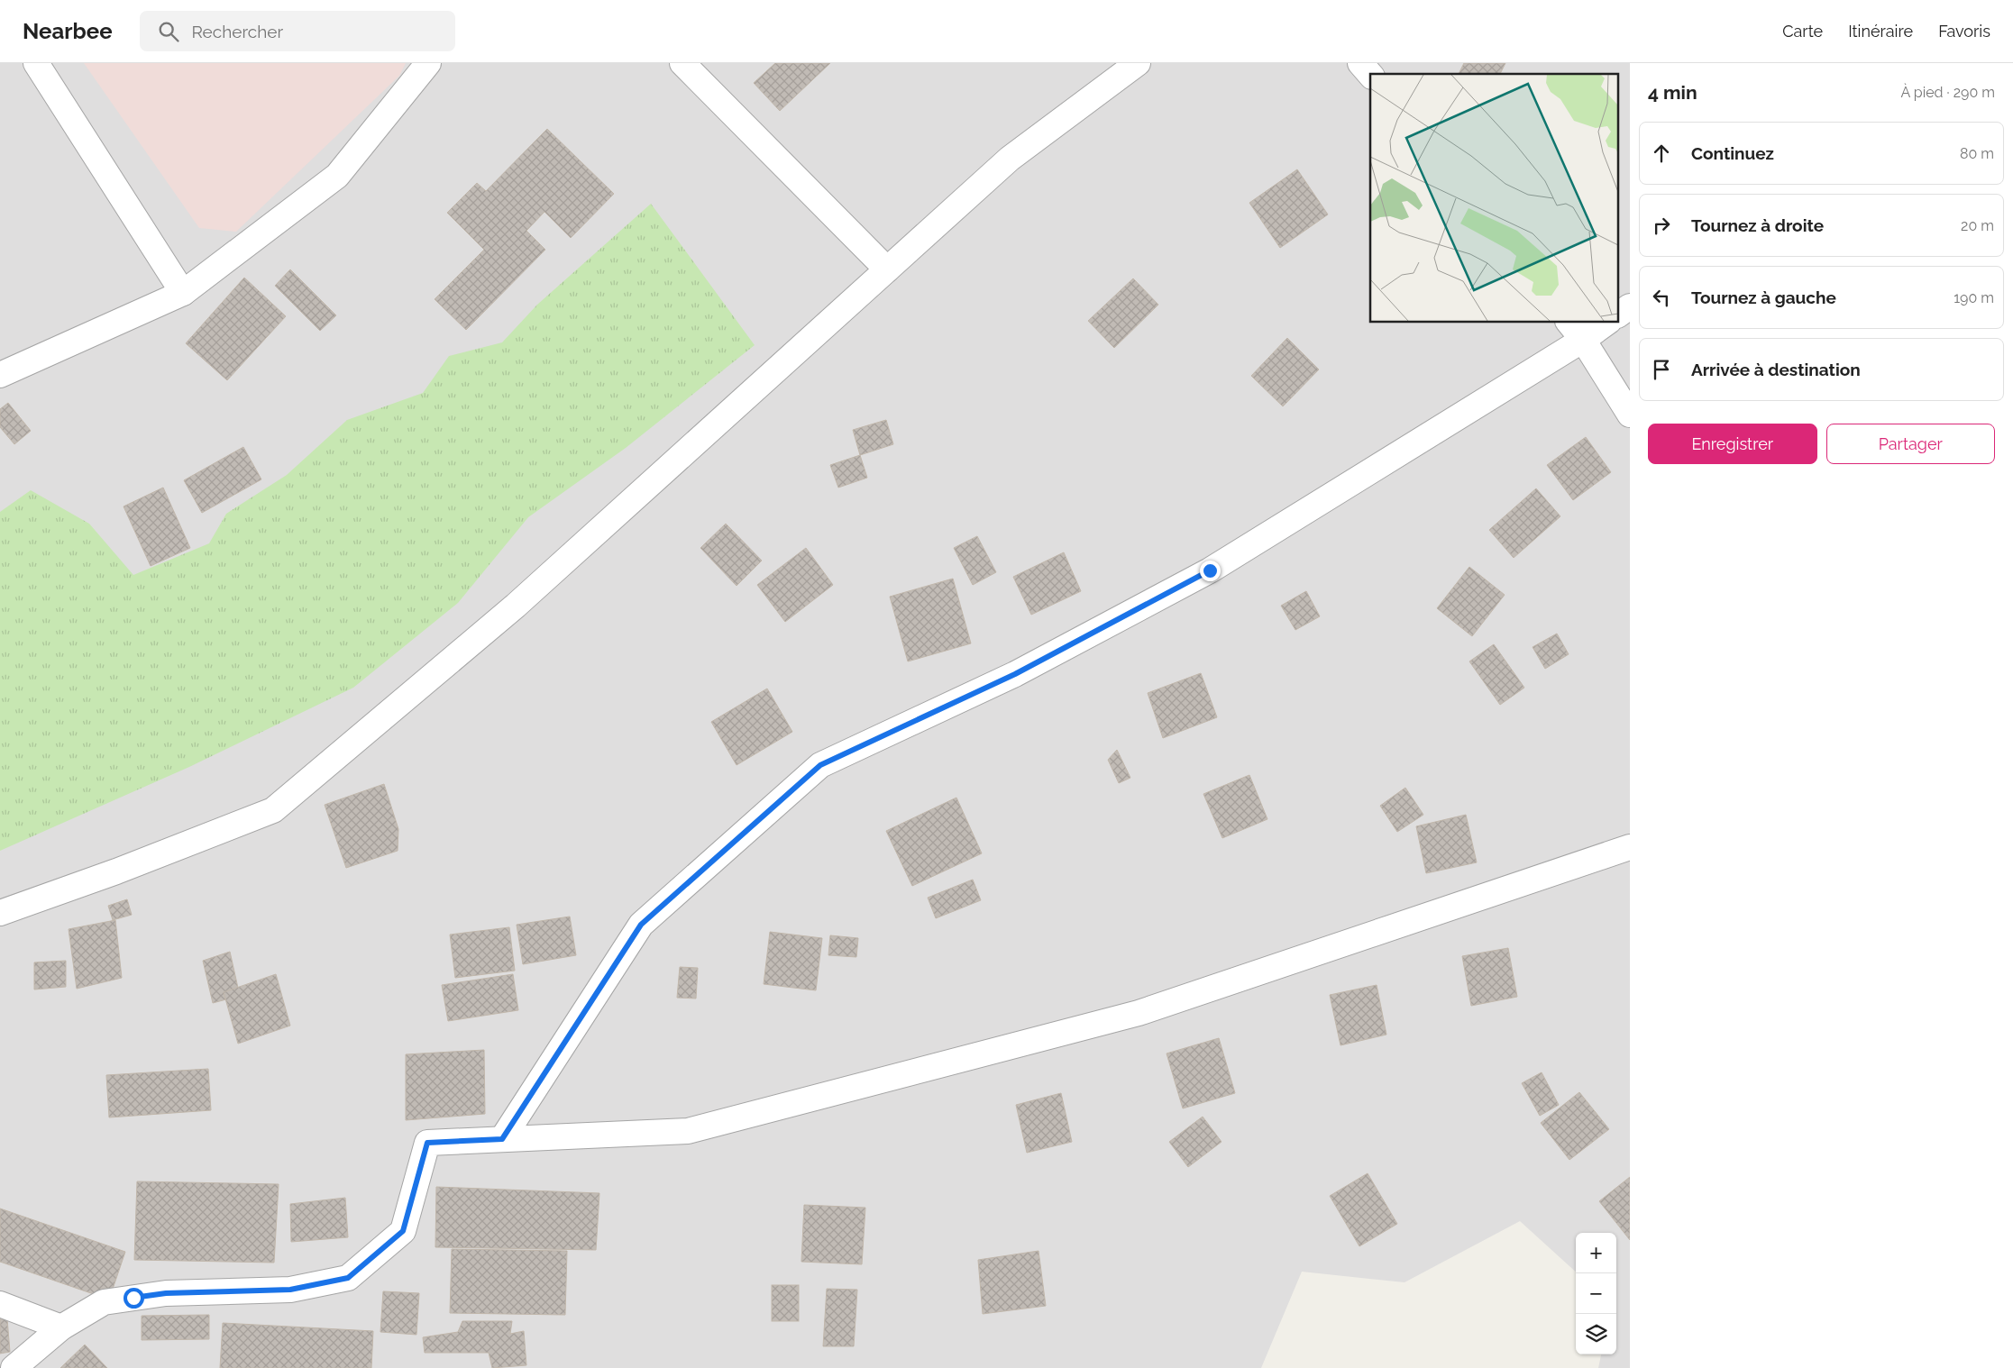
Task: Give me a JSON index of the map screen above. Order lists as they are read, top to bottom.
{
  "page": {
    "header": "Nearbee",
    "search": "Rechercher",
    "nav": ["Carte", "Itinéraire", "Favoris"],
    "heading": ["4 min", "À pied · 290 m"],
    "list": [
      ["Continuez", "80 m"],
      ["Tournez à droite", "20 m"],
      ["Tournez à gauche", "190 m"],
      "Arrivée à destination"
    ],
    "buttons": ["Enregistrer", "Partager"],
    "map_buttons": ["+", "−"]
  }
}
